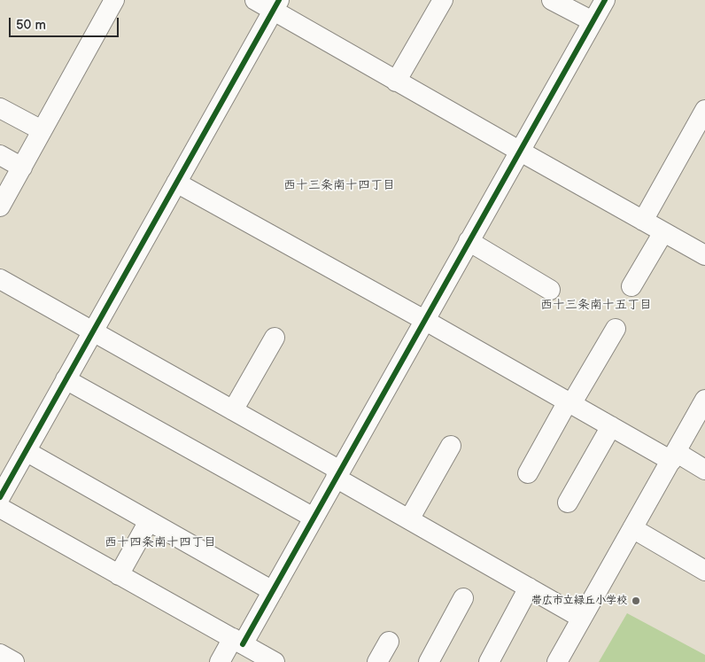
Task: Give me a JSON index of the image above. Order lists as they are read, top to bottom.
{
  "districts": ["西十三条南十四丁目", "西十三条南十五丁目", "西十四条南十四丁目"],
  "places": ["帯広市立緑丘小学校"],
  "scale_bar": "50 m"
}
